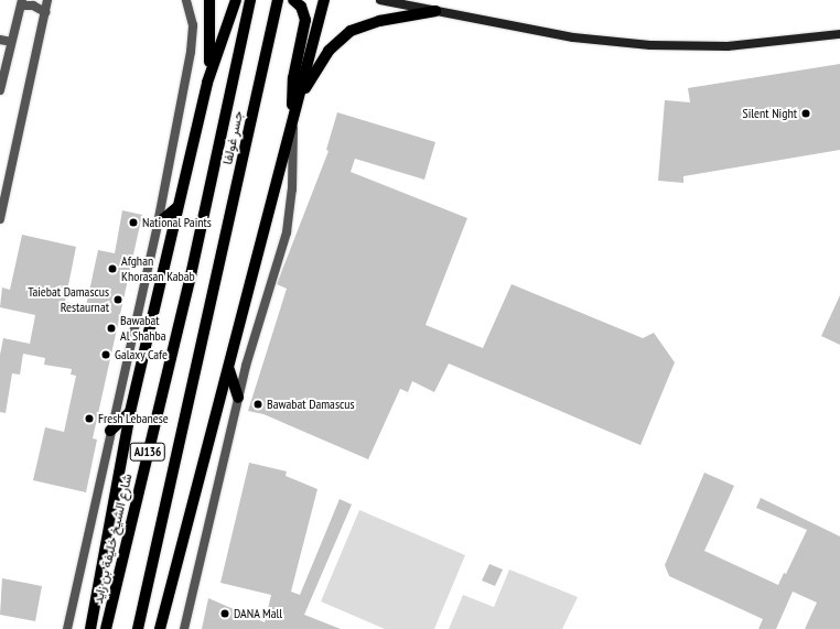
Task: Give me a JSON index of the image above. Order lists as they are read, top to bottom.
{
  "streets": {
    "main road": ["جسر غولفا", "AJ136", "شارع الشيخ خليفة بن زايد"]
  },
  "crossings": [
    ["جسر غولفا", "شارع الشيخ خليفة بن زايد"]
  ],
  "places": [
    "Silent Night",
    "National Paints",
    "Afghan Khorasan Kabab",
    "Taiebat Damascus Restaurnat",
    "Bawabat Al Shahba",
    "Galaxy Cafe",
    "Bawabat Damascus",
    "Fresh Lebanese",
    "DANA Mall"
  ]
}
